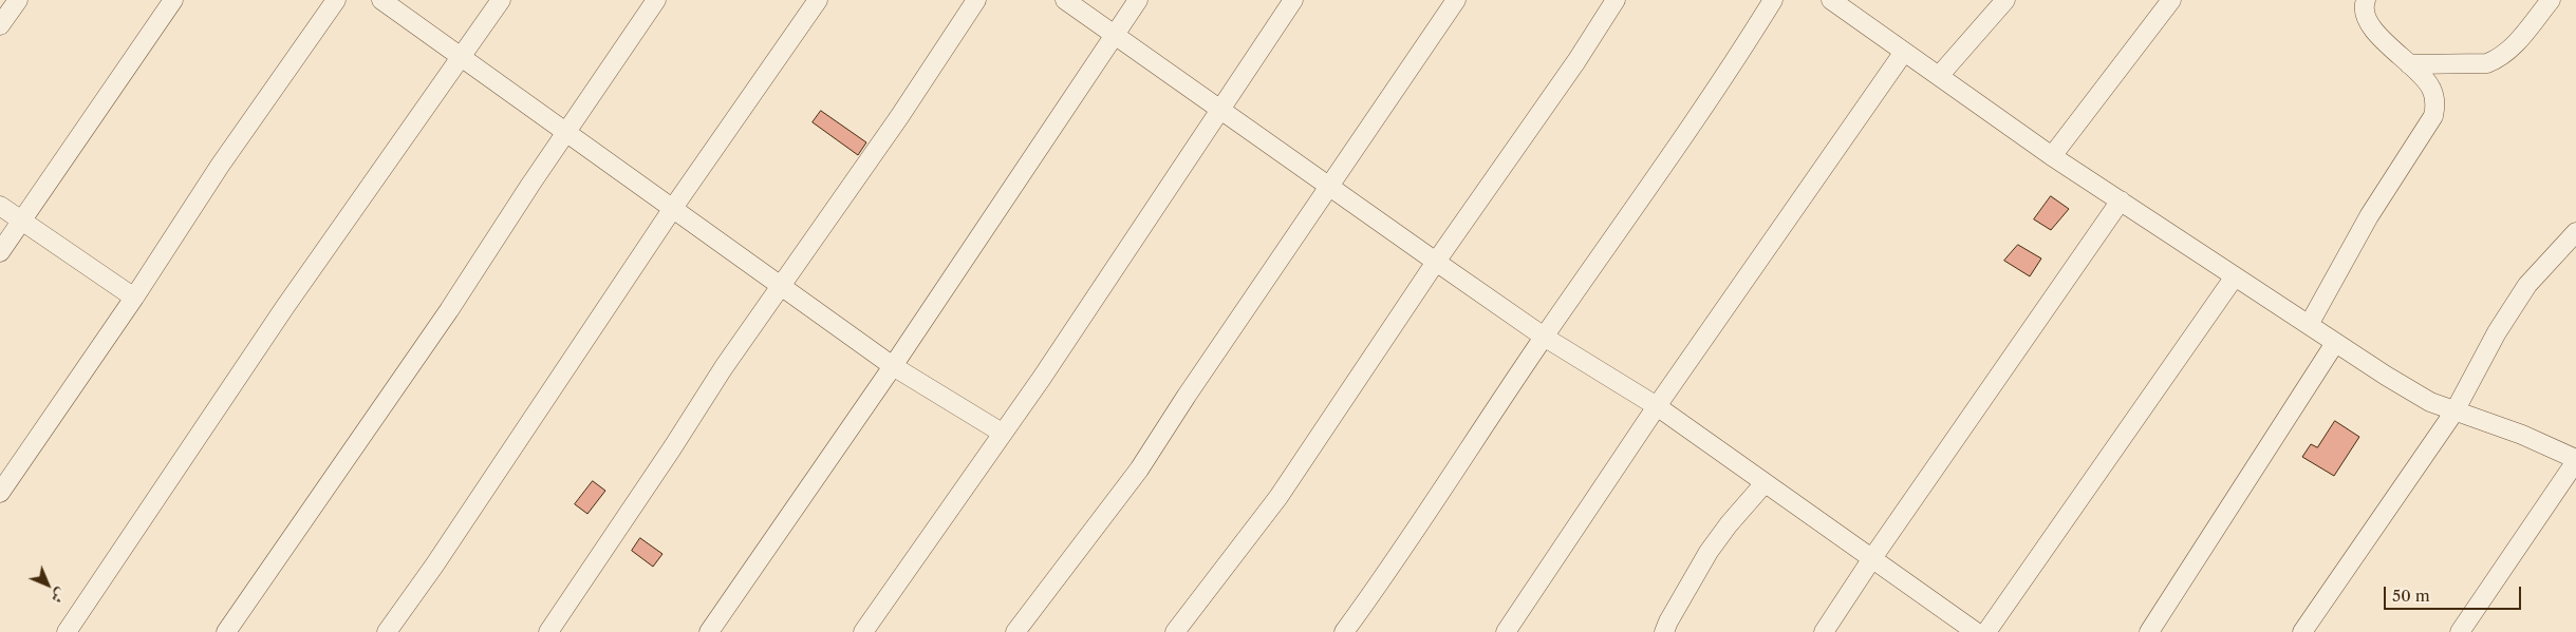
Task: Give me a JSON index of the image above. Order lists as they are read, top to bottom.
{
  "scale_bar": "50 m",
  "north": "bottom right"
}
